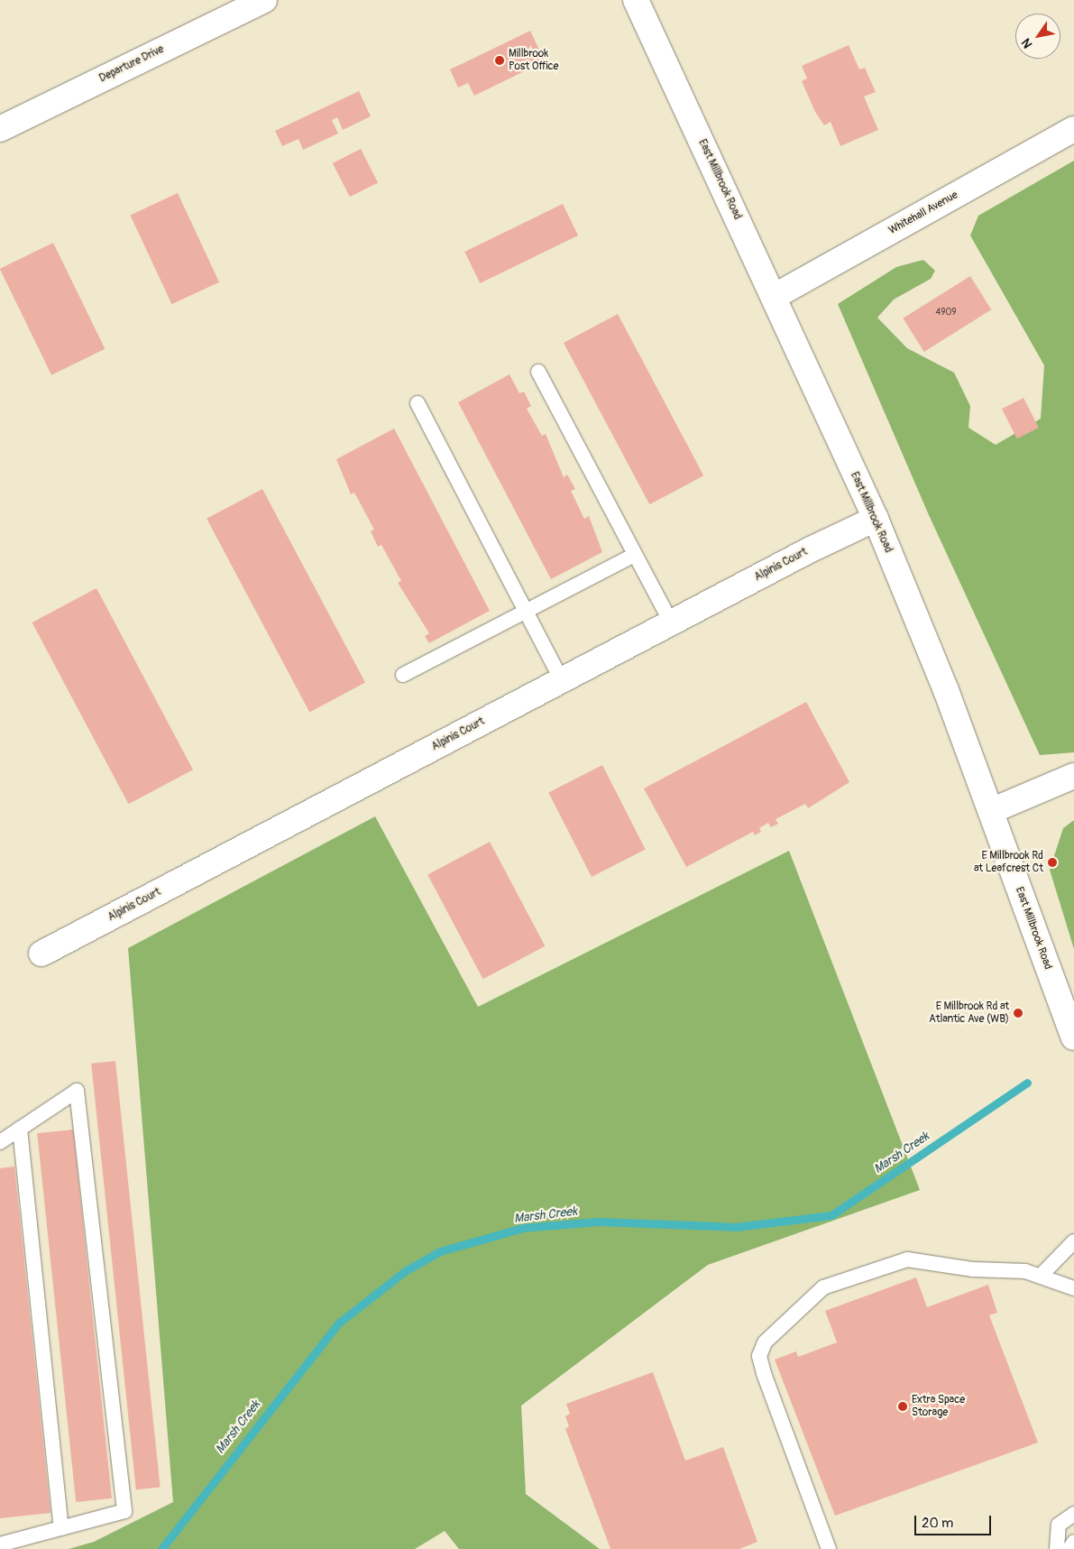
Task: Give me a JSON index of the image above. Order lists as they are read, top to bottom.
{
  "streets": {
    "street": [
      "Departure Drive",
      "East Millbrook Road",
      "Whitehall Avenue",
      "Alpinis Court"
    ]
  },
  "crossings": [
    ["East Millbrook Road", "Whitehall Avenue"],
    ["East Millbrook Road", "Alpinis Court"]
  ],
  "water": ["Marsh Creek"],
  "places": [
    "Millbrook Post Office",
    "E Millbrook Rd at Leafcrest Ct",
    "E Millbrook Rd at Atlantic Ave (WB)",
    "Extra Space Storage"
  ],
  "house_numbers": ["4909"],
  "scale_bar": "20 m",
  "north": "bottom left"
}
